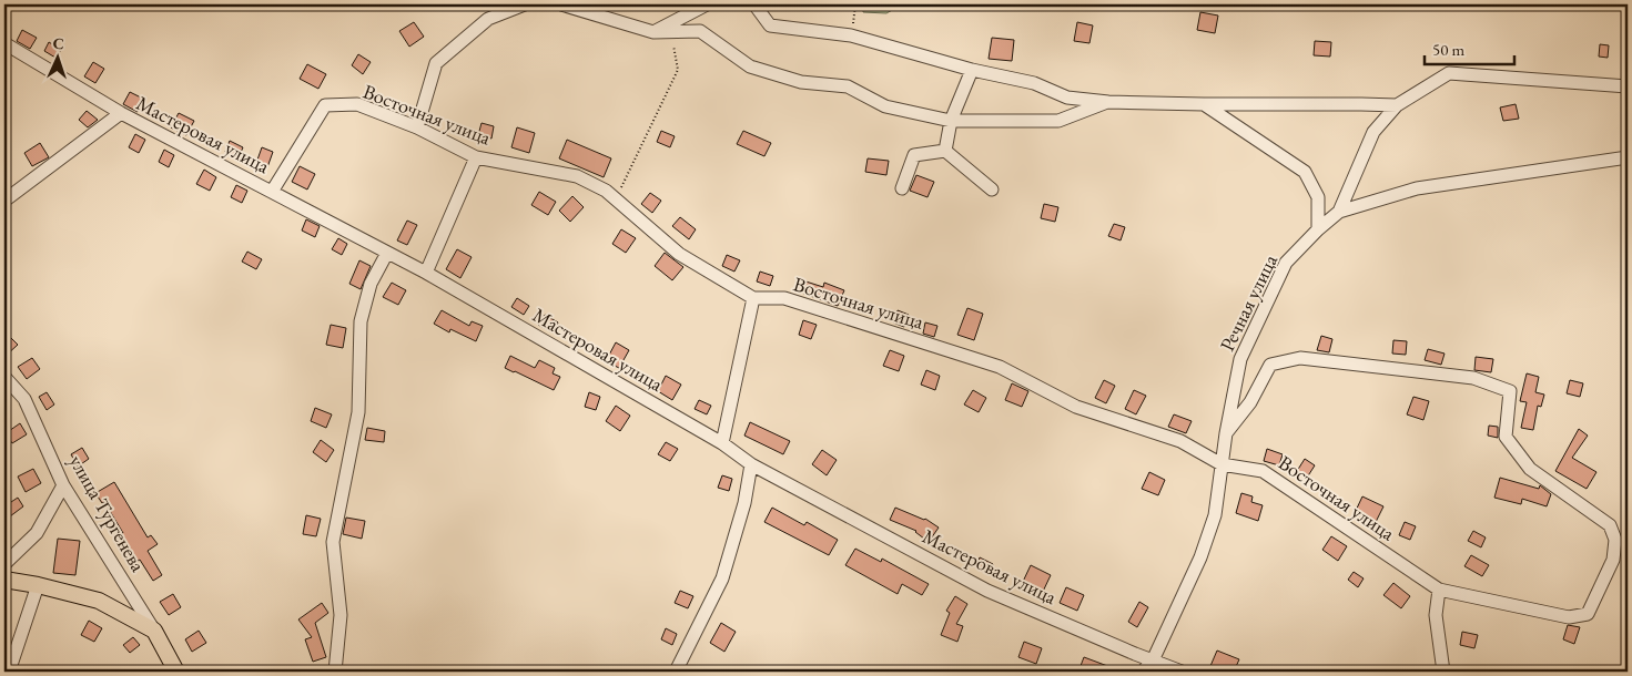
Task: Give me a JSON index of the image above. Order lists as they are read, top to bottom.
{
  "streets": {
    "main road": ["улица Тургенева"],
    "street": ["Восточная улица", "Мастеровая улица", "Речная улица"]
  },
  "crossings": [
    ["Восточная улица", "Мастеровая улица"],
    ["Восточная улица", "Речная улица"],
    ["Мастеровая улица", "Речная улица"]
  ],
  "scale_bar": "50 m",
  "north": "top"
}
